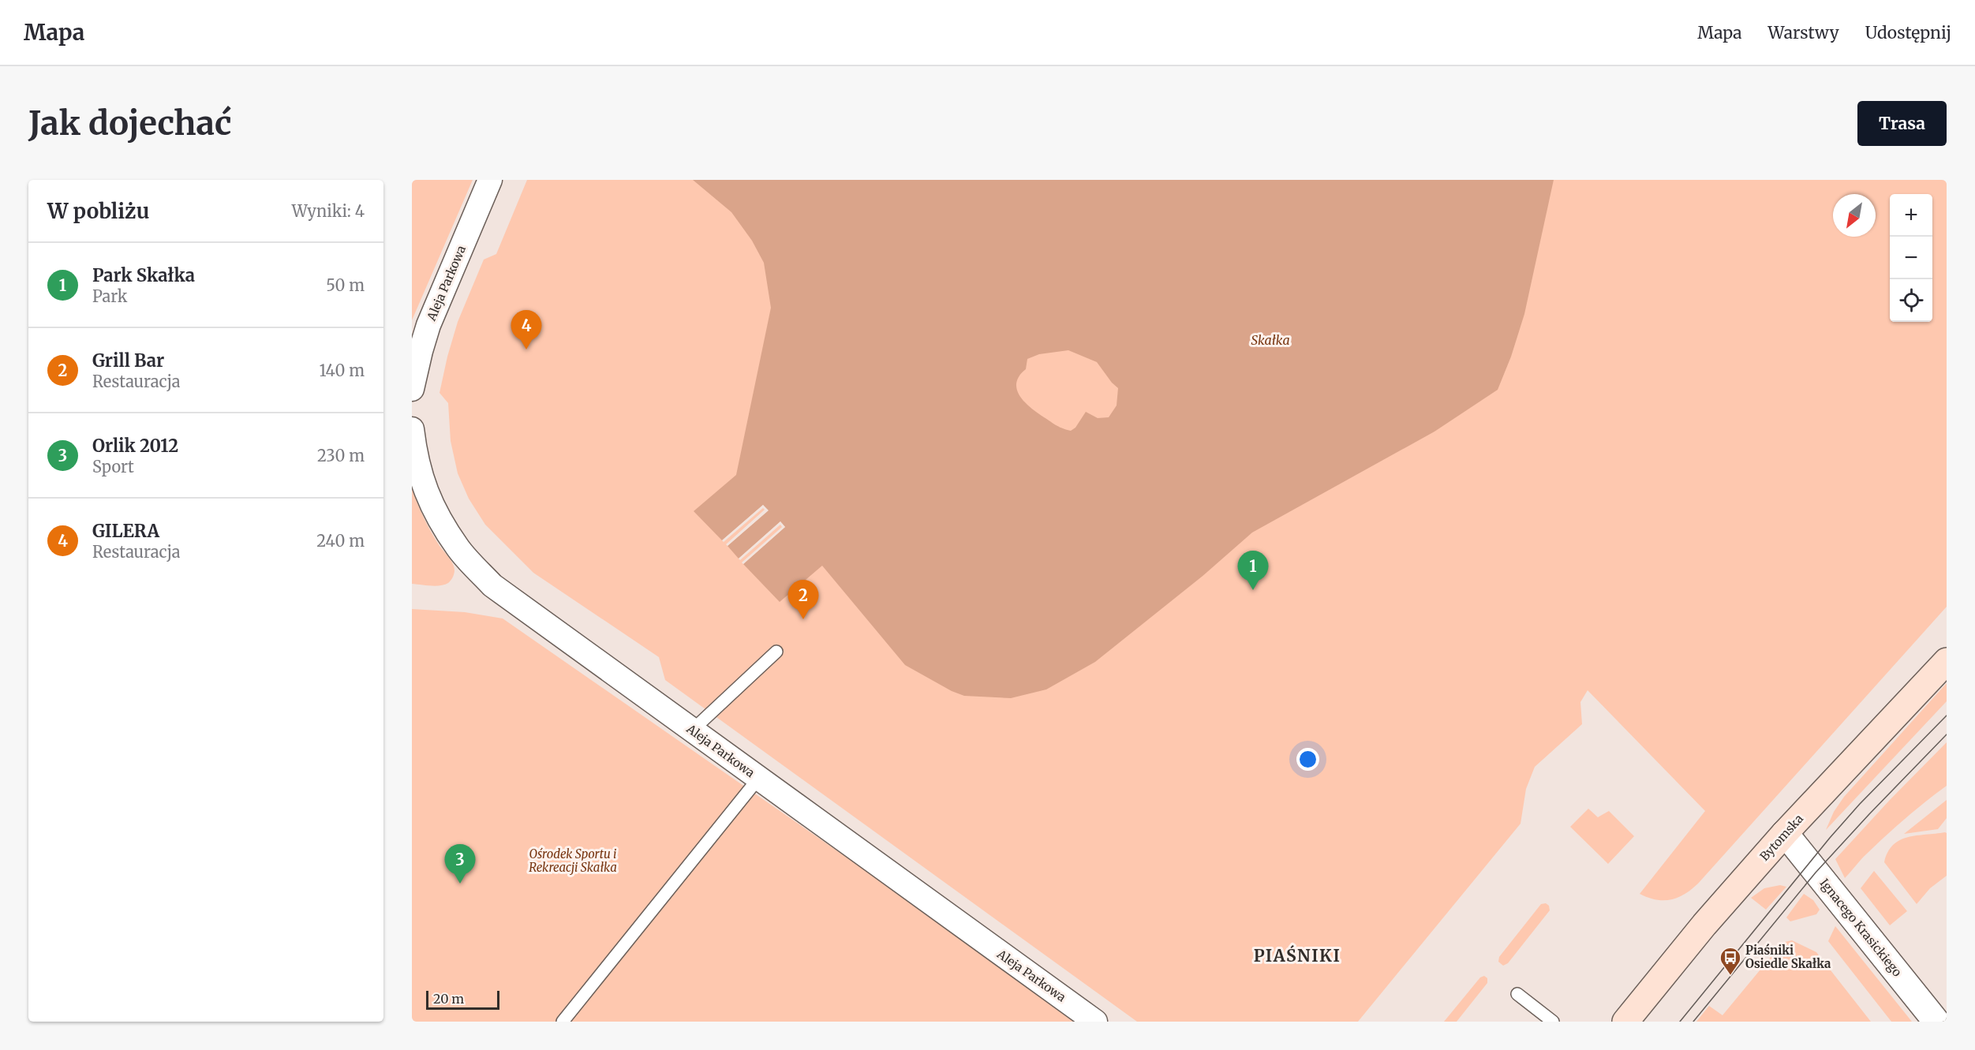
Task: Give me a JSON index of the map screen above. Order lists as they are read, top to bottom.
{
  "streets": {
    "main road": ["Bytomska"],
    "street": ["Aleja Parkowa", "Ignacego Krasickiego"]
  },
  "crossings": [
    ["Bytomska", "Ignacego Krasickiego"]
  ],
  "districts": ["PIAŚNIKI"],
  "water": ["Skałka"],
  "parks": ["Ośrodek Sportu i Rekreacji Skałka"],
  "places": {
    "bus stop": ["Piaśniki Osiedle Skałka"]
  },
  "scale_bar": "20 m",
  "north": "bottom left",
  "page": {
    "header": "Mapa",
    "nav": ["Mapa", "Warstwy", "Udostępnij"],
    "buttons": "Trasa",
    "title": "Jak dojechać",
    "heading": ["W pobliżu", "Wyniki: 4"],
    "map_buttons": ["+", "−"],
    "list": [
      {
        "mark": "1",
        "name": "Park Skałka",
        "note": "Park",
        "value": "50 m"
      },
      {
        "mark": "2",
        "name": "Grill Bar",
        "note": "Restauracja",
        "value": "140 m"
      },
      {
        "mark": "3",
        "name": "Orlik 2012",
        "note": "Sport",
        "value": "230 m"
      },
      {
        "mark": "4",
        "name": "GILERA",
        "note": "Restauracja",
        "value": "240 m"
      }
    ],
    "pins": [
      "4",
      "1",
      "2",
      "3"
    ],
    "scale": "20 m"
  }
}
